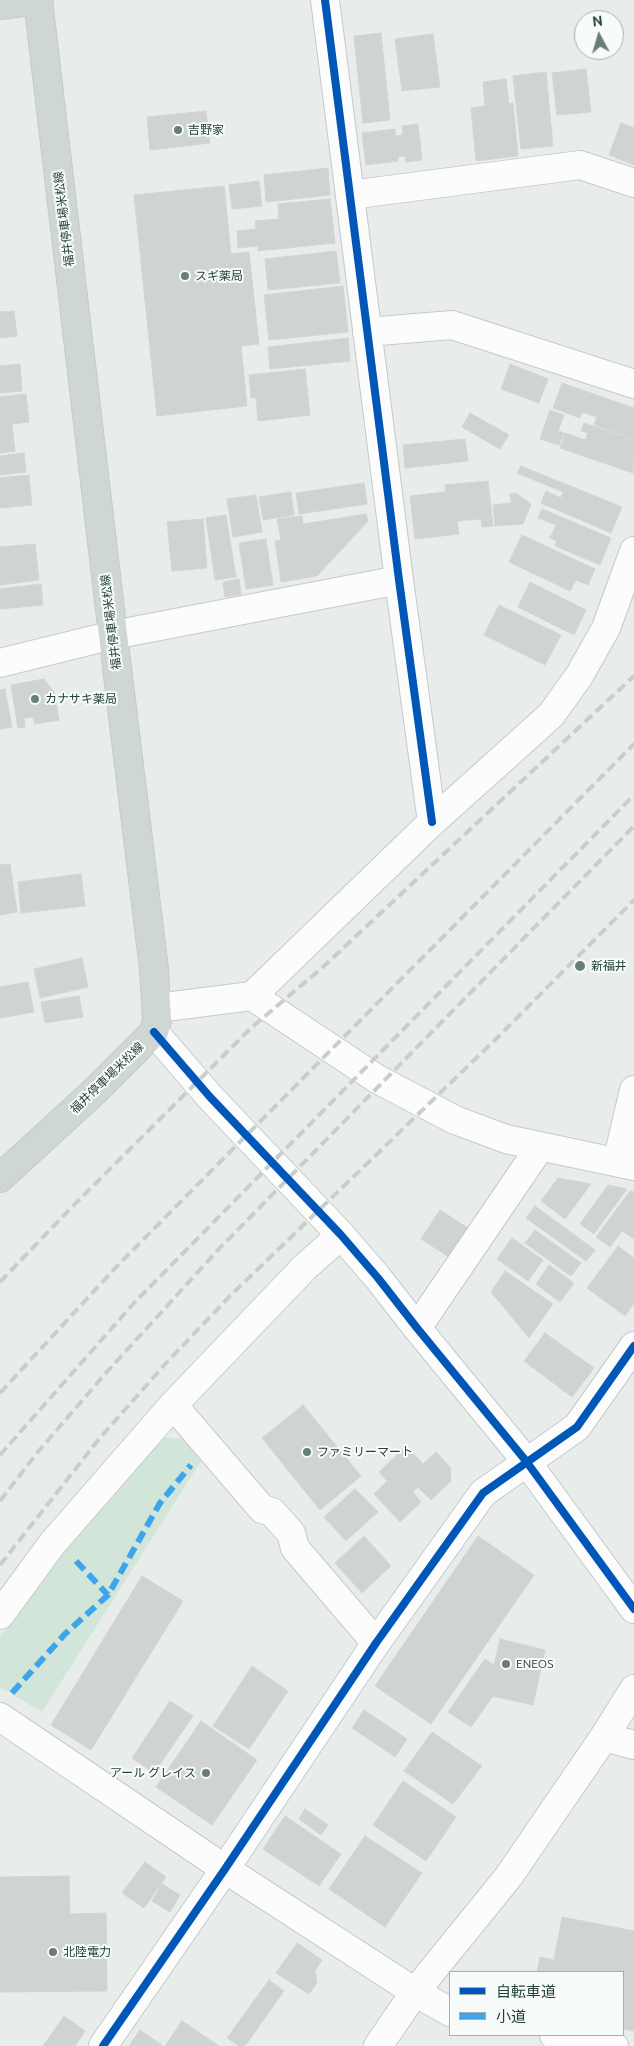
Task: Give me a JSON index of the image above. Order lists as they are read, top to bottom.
{
  "streets": {
    "main road": ["福井停車場米松線"]
  },
  "places": [
    "吉野家",
    "スギ薬局",
    "カナサキ薬局",
    "新福井",
    "ファミリーマート",
    "ENEOS",
    "アール グレイス",
    "北陸電力"
  ],
  "legend": ["自転車道", "小道"],
  "north": "top"
}
